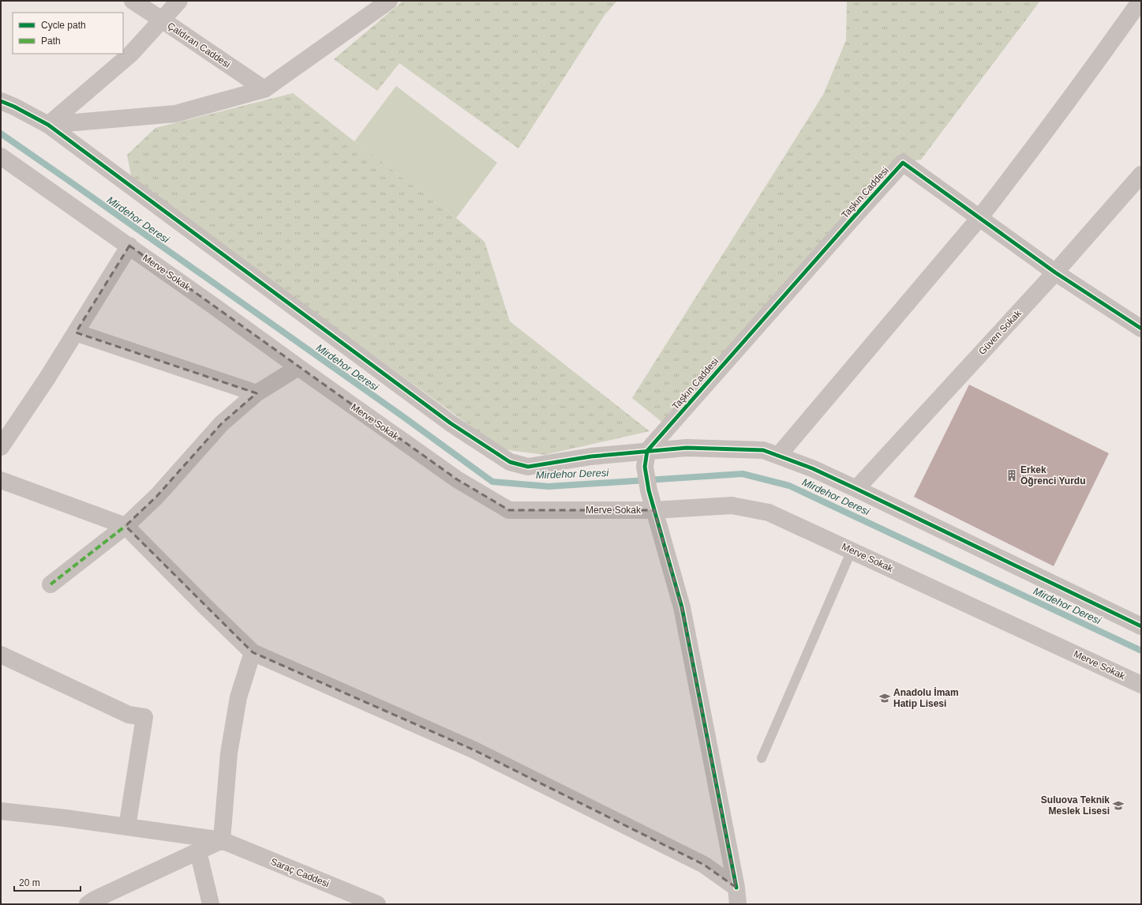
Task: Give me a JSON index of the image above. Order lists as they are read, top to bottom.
{
  "streets": {
    "street": [
      "Çaldıran Caddesi",
      "Taşkın Caddesi",
      "Merve Sokak",
      "Güven Sokak",
      "Saraç Caddesi"
    ]
  },
  "crossings": [
    ["Taşkın Caddesi", "Güven Sokak"]
  ],
  "water": ["Mirdehor Deresi"],
  "places": {
    "building": ["Erkek Öğrenci Yurdu"],
    "school or university": ["Anadolu İmam Hatip Lisesi", "Suluova Teknik Meslek Lisesi"]
  },
  "legend": ["Cycle path", "Path"],
  "scale_bar": "20 m"
}
